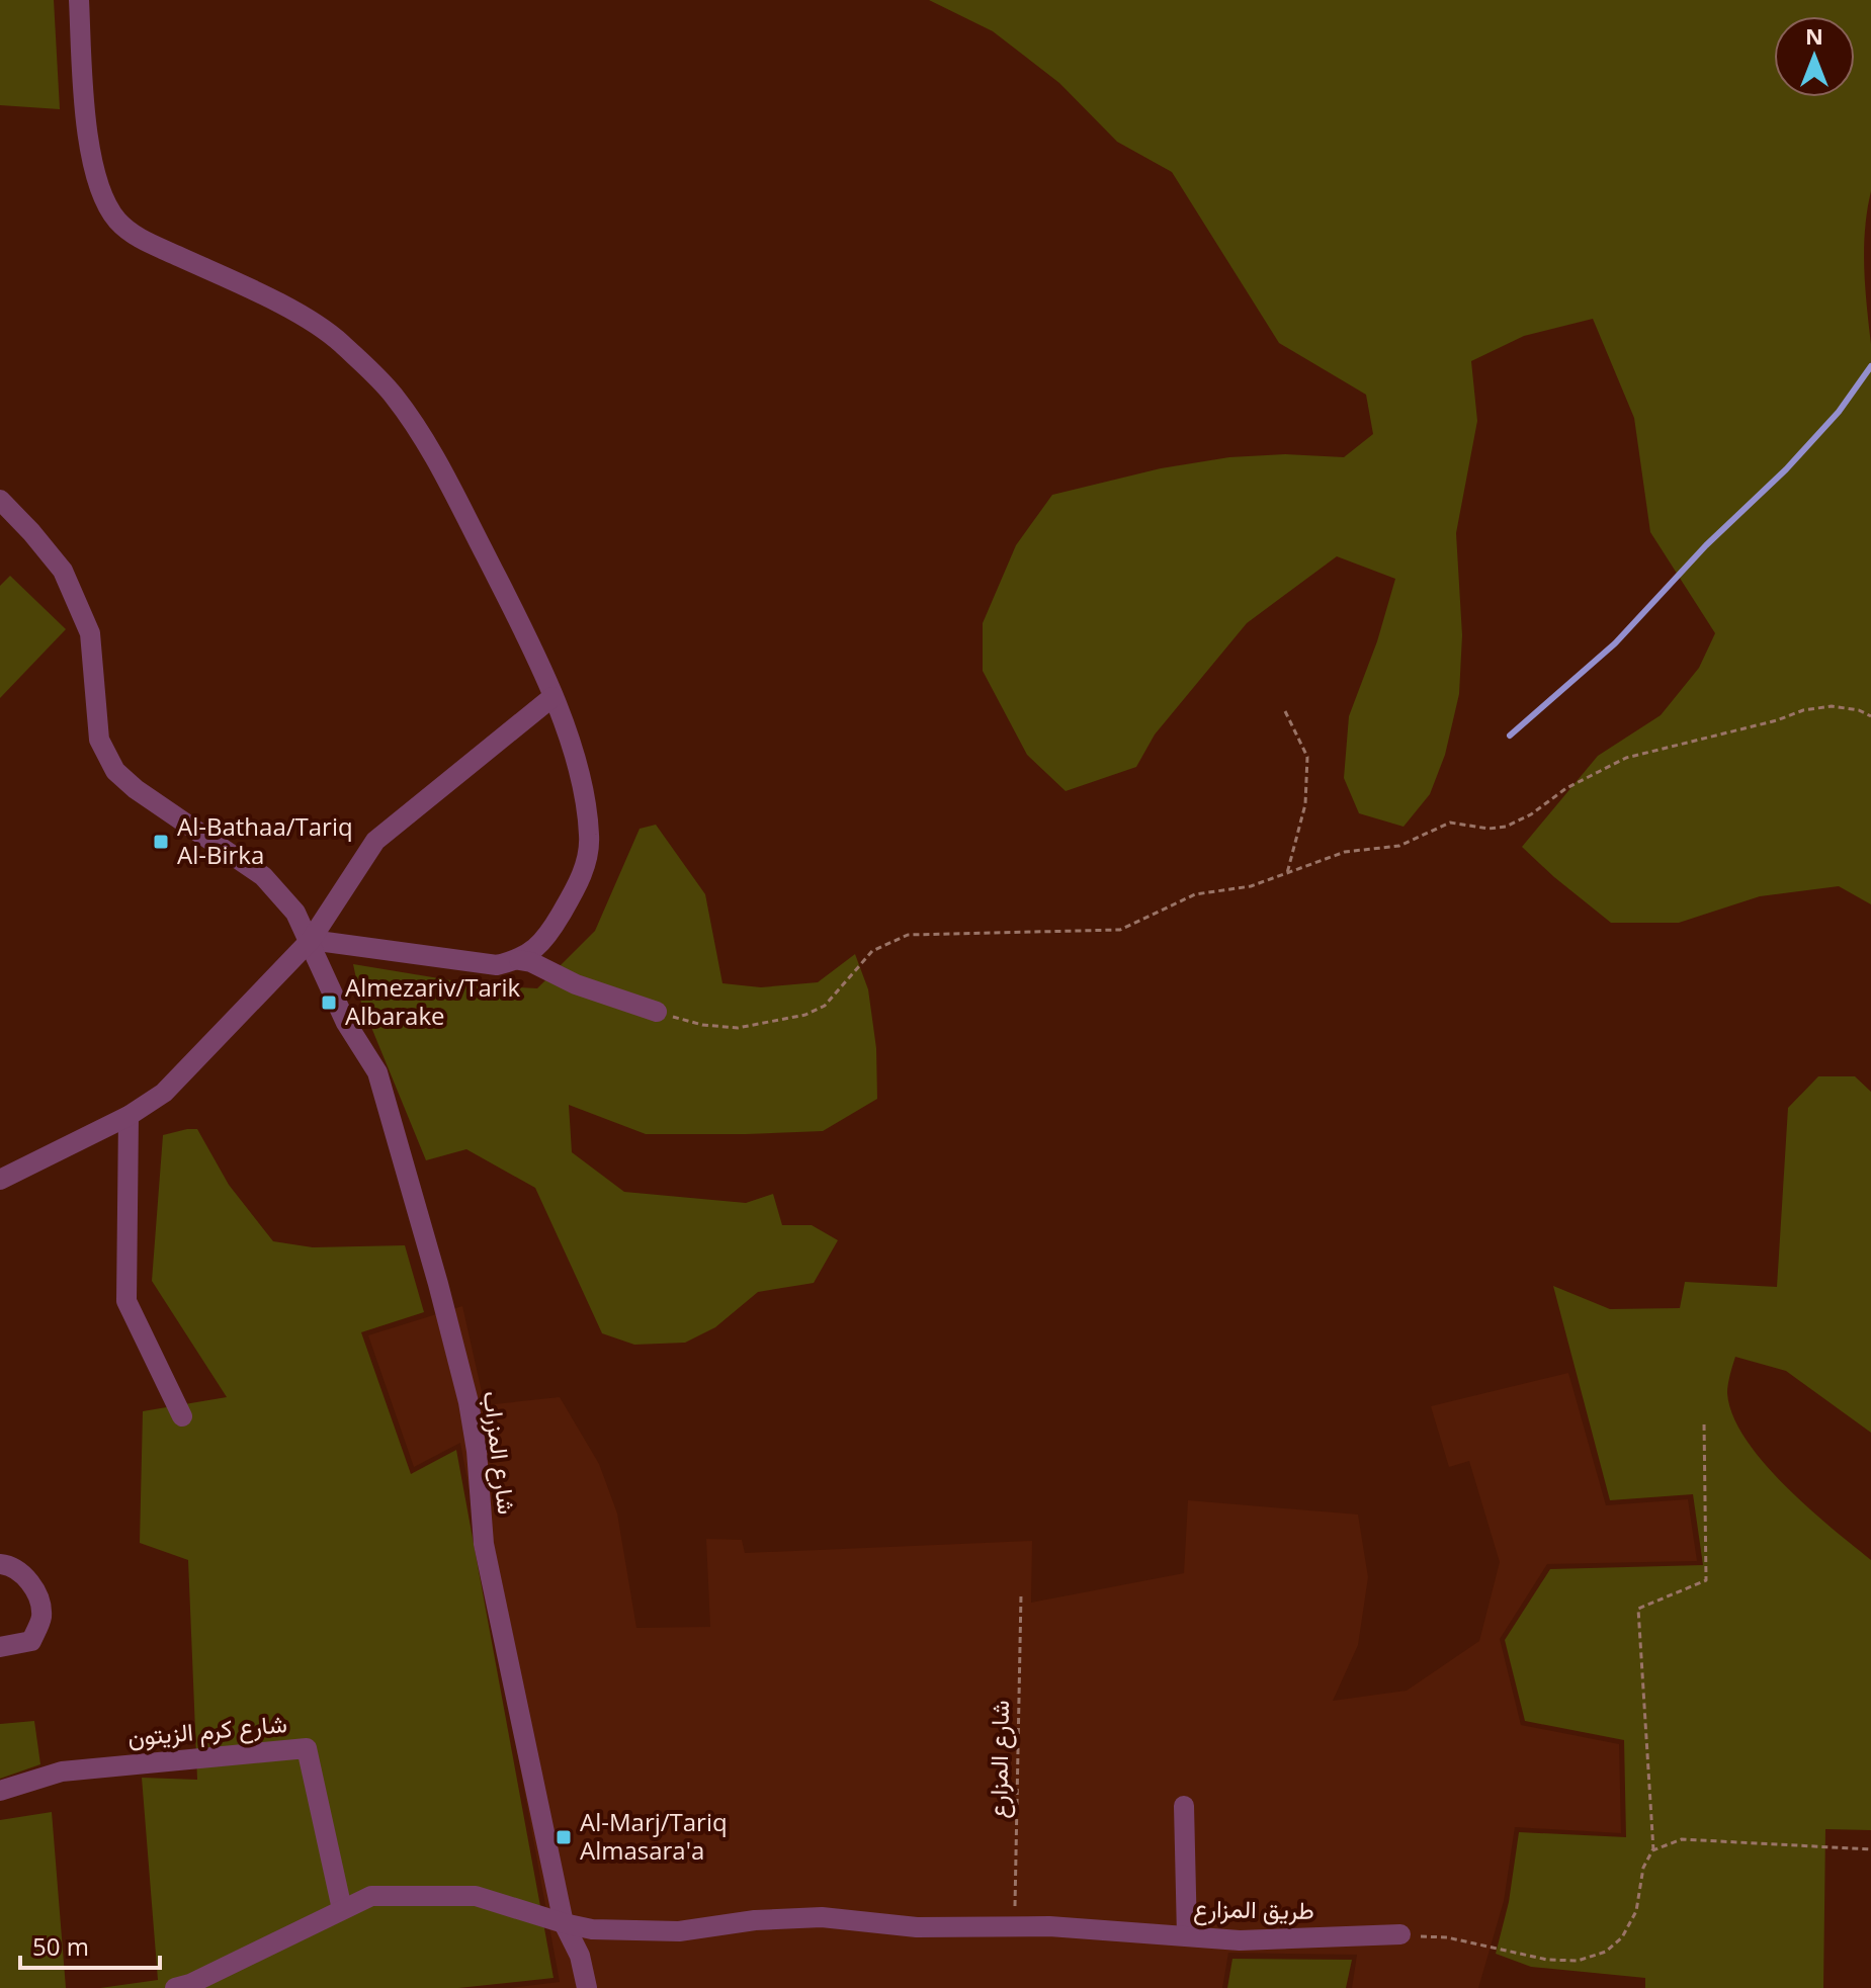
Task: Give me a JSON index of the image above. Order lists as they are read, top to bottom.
{
  "streets": {
    "street": ["شارع المزراب", "شارع كرم الزيتون", "طريق المزارع"],
    "path": ["شارع المزارع"]
  },
  "crossings": [
    ["شارع المزراب", "طريق المزارع"],
    ["شارع كرم الزيتون", "طريق المزارع"],
    ["شارع المزارع", "طريق المزارع"]
  ],
  "places": {
    "transit": ["Al-Bathaa/Tariq Al-Birka", "Almezariv/Tarik Albarake", "Al-Marj/Tariq Almasara'a"]
  },
  "scale_bar": "50 m",
  "north": "top"
}
